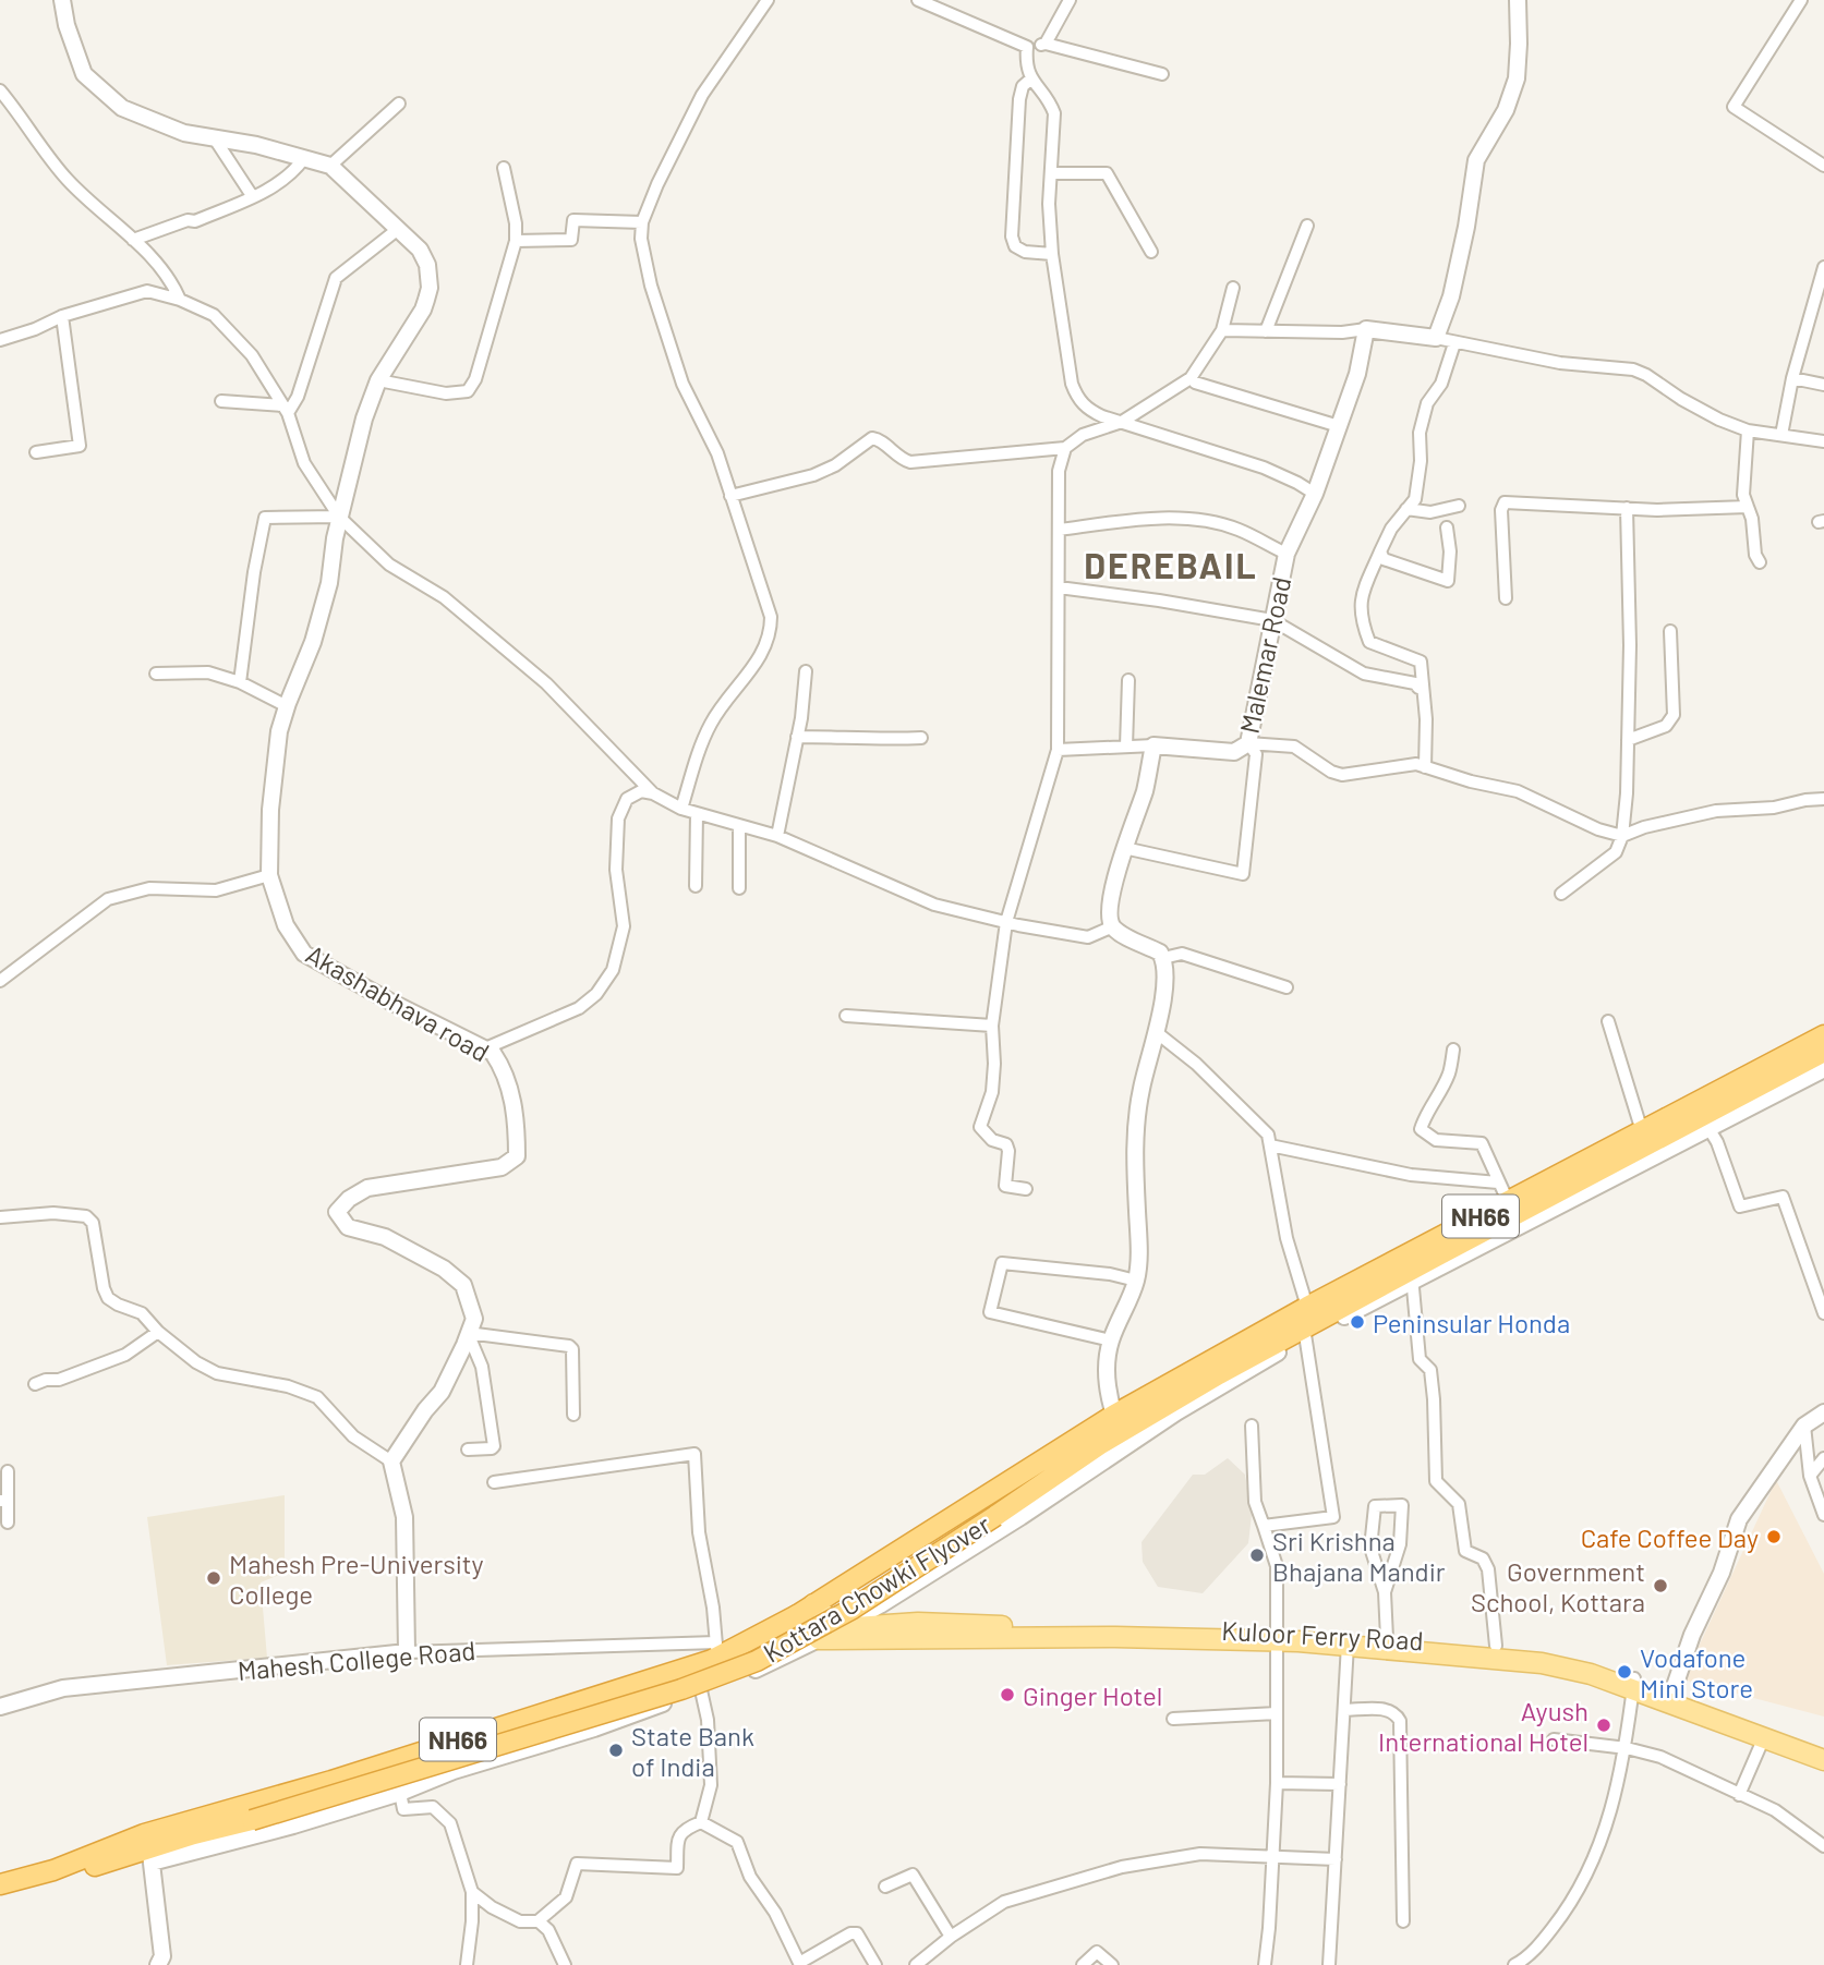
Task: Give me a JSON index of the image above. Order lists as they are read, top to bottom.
{
  "streets": {
    "highway": ["NH66", "Kottara Chowki Flyover"],
    "main road": ["Kuloor Ferry Road"],
    "street": ["Malemar Road", "Akashabhava road", "Mahesh College Road"]
  },
  "crossings": [
    ["NH66", "Kottara Chowki Flyover"],
    ["NH66", "Mahesh College Road"]
  ],
  "districts": ["DEREBAIL"],
  "places": [
    "Peninsular Honda",
    "Cafe Coffee Day",
    "Sri Krishna Bhajana Mandir",
    "Mahesh Pre-University College",
    "Government School, Kottara",
    "Vodafone Mini Store",
    "Ginger Hotel",
    "Ayush International Hotel",
    "State Bank of India"
  ]
}
